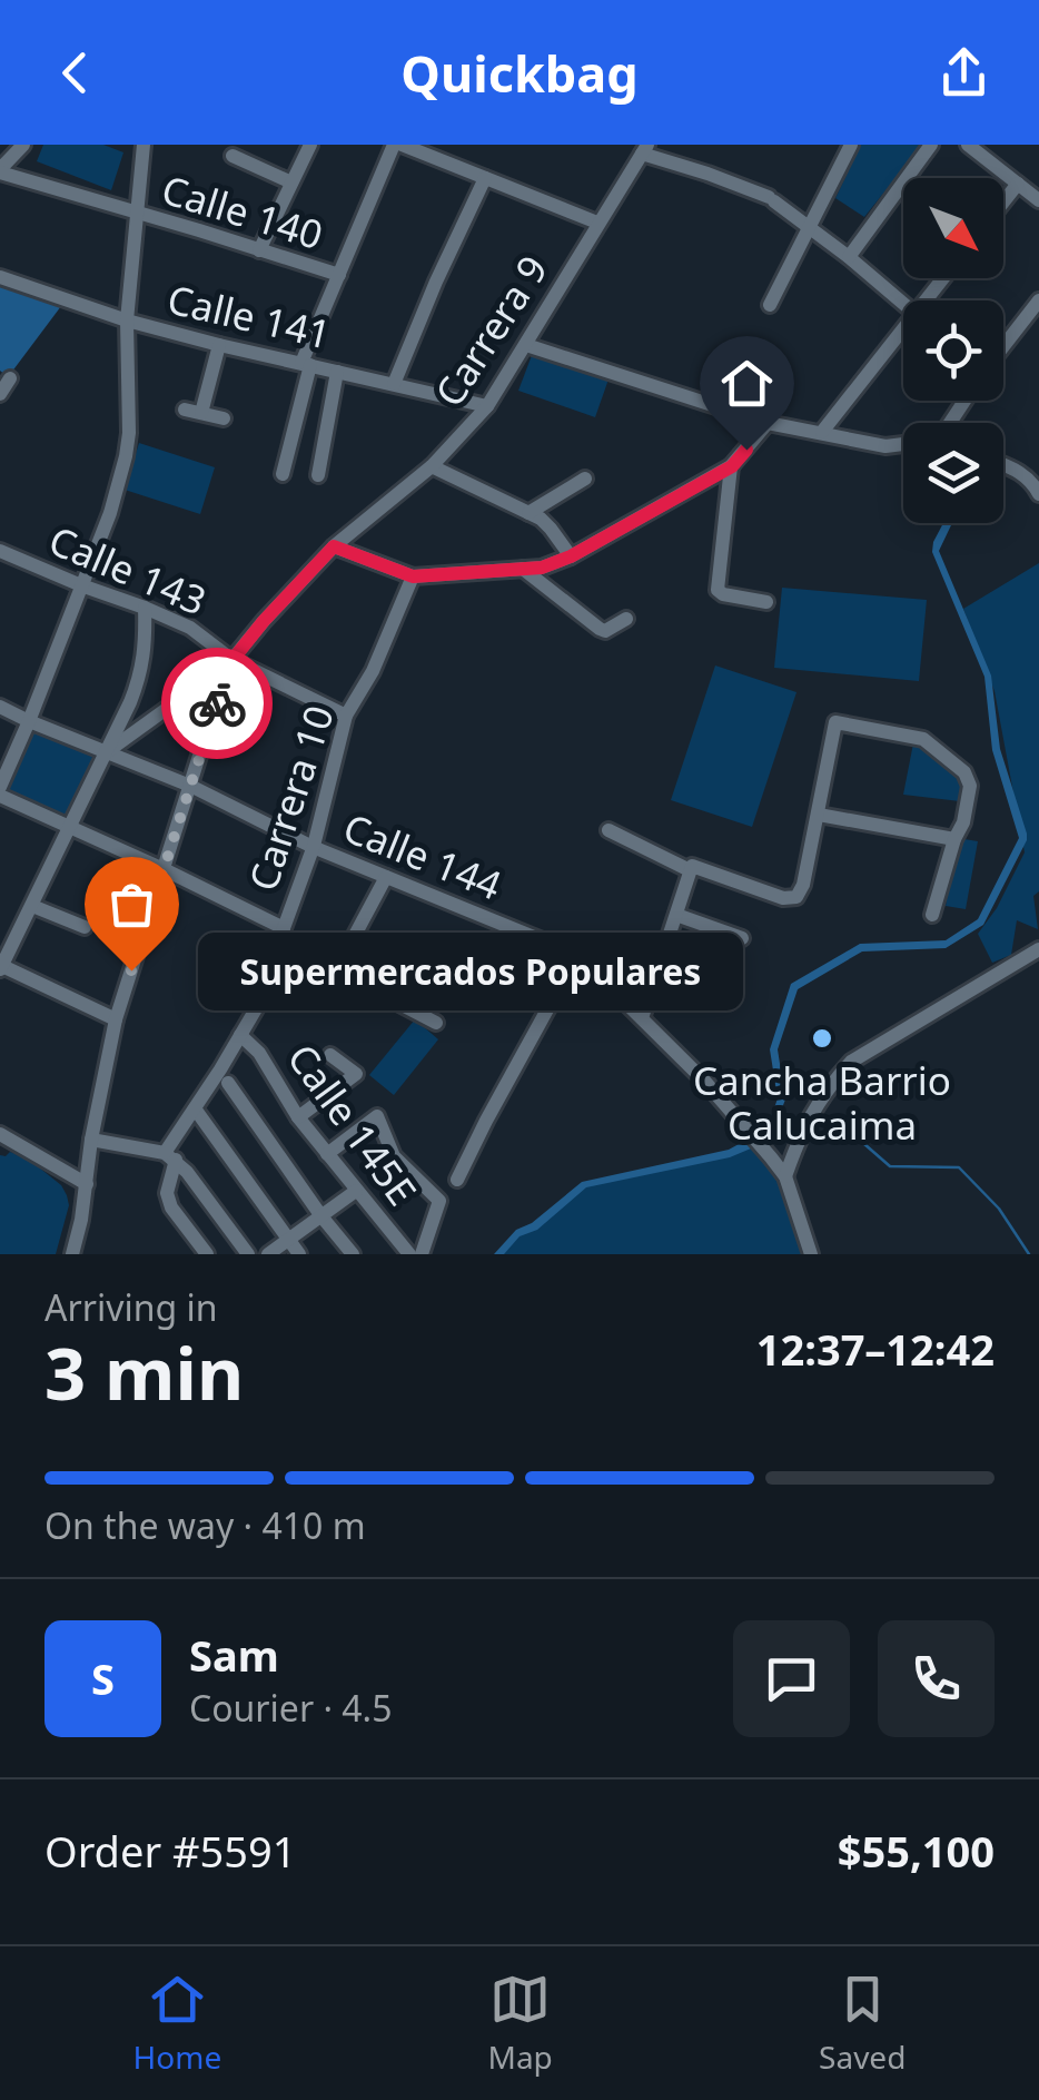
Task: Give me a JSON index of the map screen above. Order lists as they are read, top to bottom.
{
  "streets": {
    "street": [
      "Calle 140",
      "Calle 141",
      "Carrera 9",
      "Calle 143",
      "Carrera 10",
      "Calle 144",
      "Calle 145E"
    ]
  },
  "crossings": [
    ["Calle 141", "Carrera 9"],
    ["Carrera 9", "Calle 143"],
    ["Carrera 9", "Calle 144"],
    ["Calle 143", "Carrera 10"],
    ["Carrera 10", "Calle 144"],
    ["Carrera 10", "Calle 145E"]
  ],
  "places": ["Supermercados Populares", "Cancha Barrio Calucaima"],
  "north": "bottom right",
  "page": {
    "header": "Quickbag",
    "bubble": "Supermercados Populares",
    "heading": ["3 min", "Arriving in", "12:37–12:42"],
    "panel": [
      "Sam",
      "Courier · 4.5",
      "Order #5591",
      "$55,100"
    ],
    "bar": "On the way · 410 m",
    "round": "S",
    "tabs": ["Home", "Map", "Saved"]
  }
}
